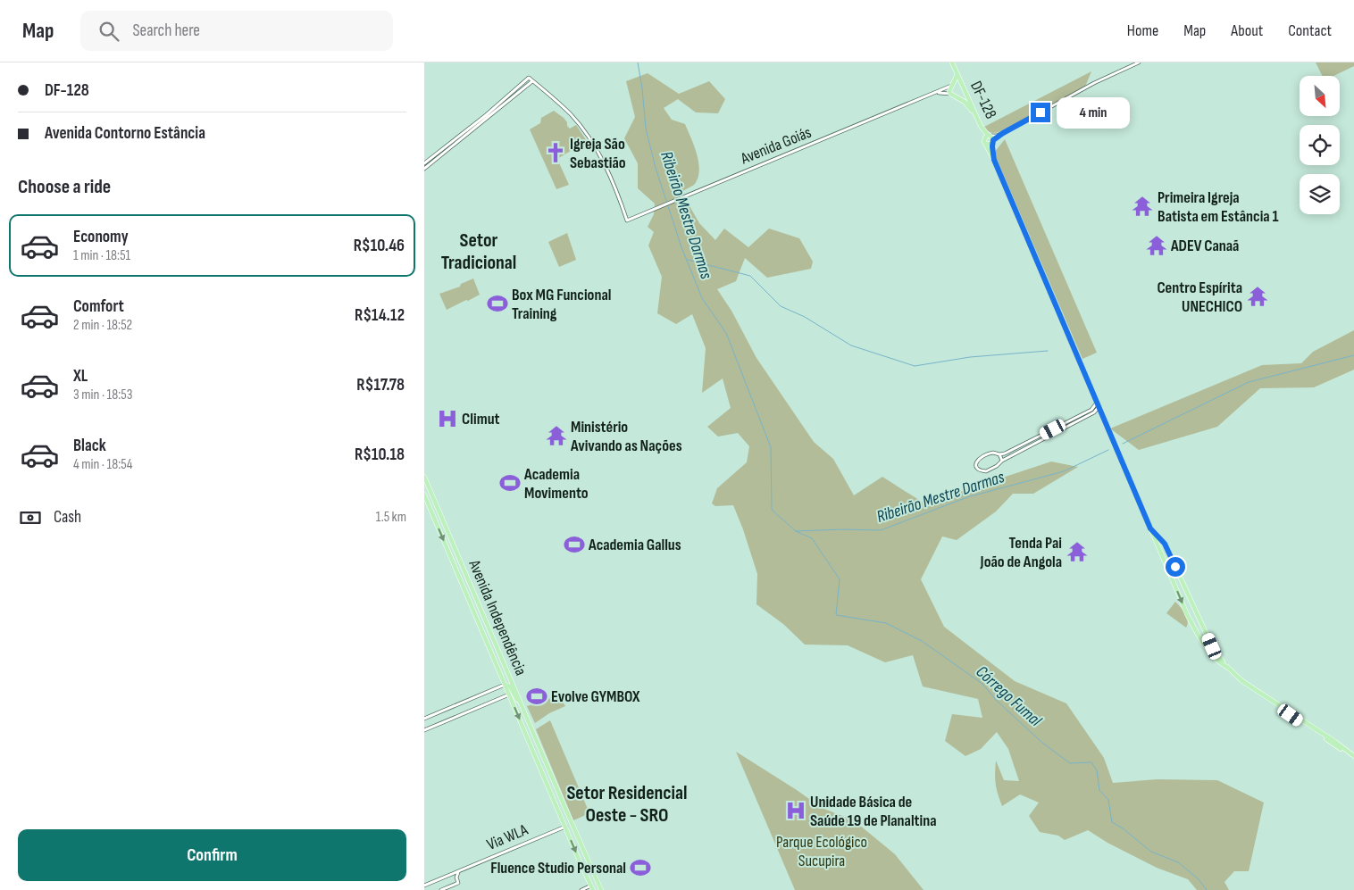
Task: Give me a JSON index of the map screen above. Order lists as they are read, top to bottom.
{
  "streets": {
    "main road": ["DF-128", "Avenida Independência"],
    "street": ["Avenida Goiás", "Via WLA"]
  },
  "crossings": [
    ["DF-128", "Avenida Goiás"],
    ["Avenida Independência", "Via WLA"]
  ],
  "districts": ["Setor Tradicional", "Setor Residencial Oeste - SRO"],
  "water": ["Ribeirão Mestre Darmas", "Córrego Fumal"],
  "parks": ["Parque Ecológico Sucupira"],
  "places": {
    "church": ["Igreja São Sebastião"],
    "temple": [
      "Primeira Igreja Batista em Estância 1",
      "ADEV Canaã",
      "Centro Espírita UNECHICO",
      "Ministério Avivando as Nações",
      "Tenda Pai João de Angola"
    ],
    "sports": [
      "Box MG Funcional Training",
      "Academia Movimento",
      "Academia Gallus",
      "Evolve GYMBOX",
      "Fluence Studio Personal"
    ],
    "hospital": ["Climut", "Unidade Básica de Saúde 19 de Planaltina"]
  },
  "north": "bottom right",
  "page": {
    "header": "Map",
    "search": "Search here",
    "nav": [
      "Home",
      "Map",
      "About",
      "Contact"
    ],
    "banner": ["DF-128", "Avenida Contorno Estância"],
    "bubble": "4 min",
    "heading": "Choose a ride",
    "list": [
      {
        "name": "Economy",
        "note": "1 min · 18:51",
        "value": "R$10.46"
      },
      {
        "name": "Comfort",
        "note": "2 min · 18:52",
        "value": "R$14.12"
      },
      {
        "name": "XL",
        "note": "3 min · 18:53",
        "value": "R$17.78"
      },
      {
        "name": "Black",
        "note": "4 min · 18:54",
        "value": "R$10.18"
      }
    ],
    "pay": ["Cash", "1.5 km"],
    "buttons": "Confirm"
  }
}
